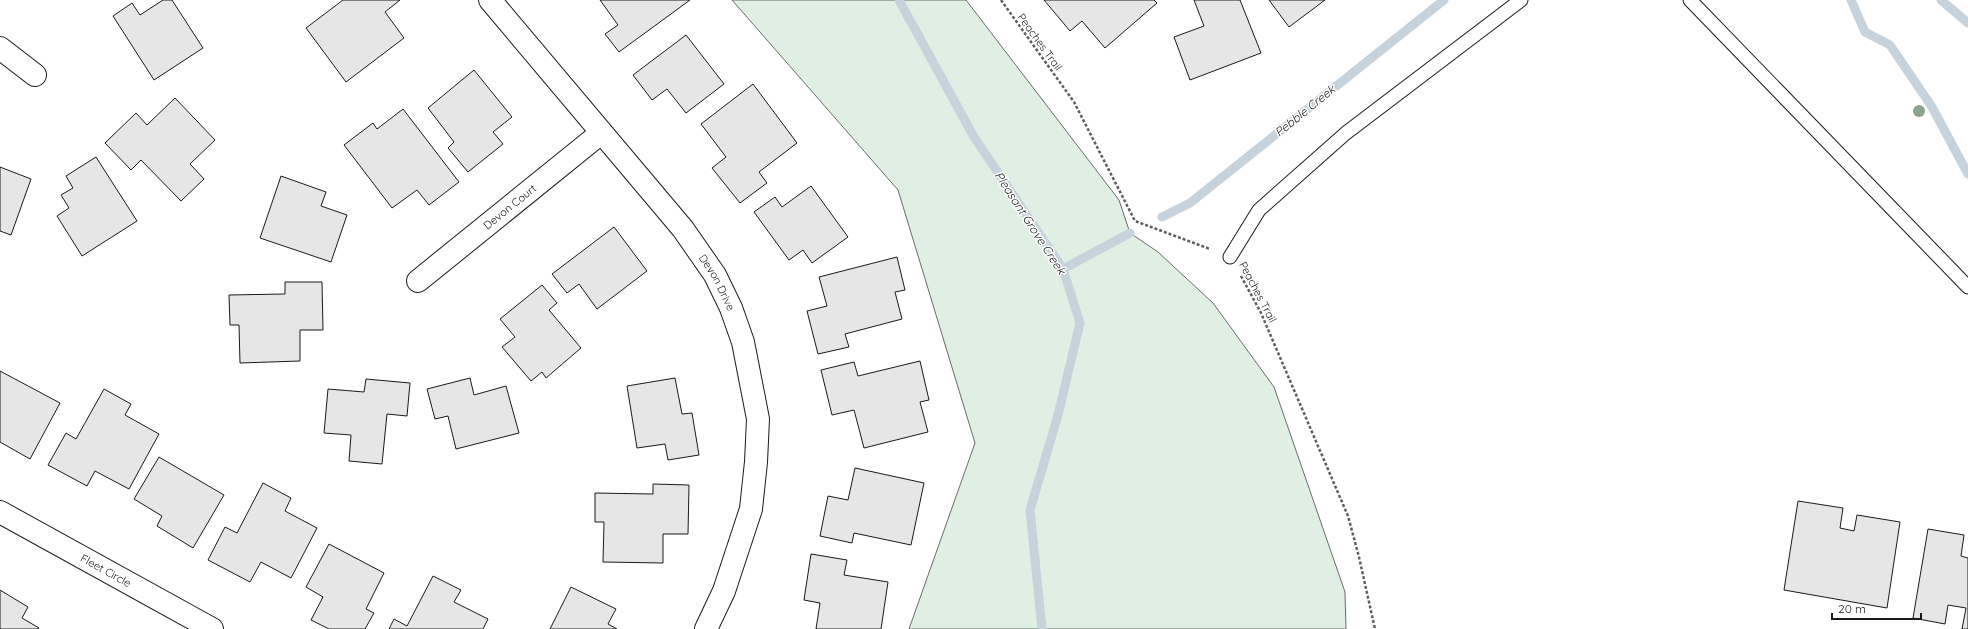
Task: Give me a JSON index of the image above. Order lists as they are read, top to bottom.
{
  "streets": {
    "street": ["Devon Court", "Devon Drive", "Fleet Circle"],
    "path": ["Peaches Trail"]
  },
  "crossings": [
    ["Devon Court", "Devon Drive"]
  ],
  "water": ["Pebble Creek", "Pleasant Grove Creek"],
  "scale_bar": "20 m"
}
